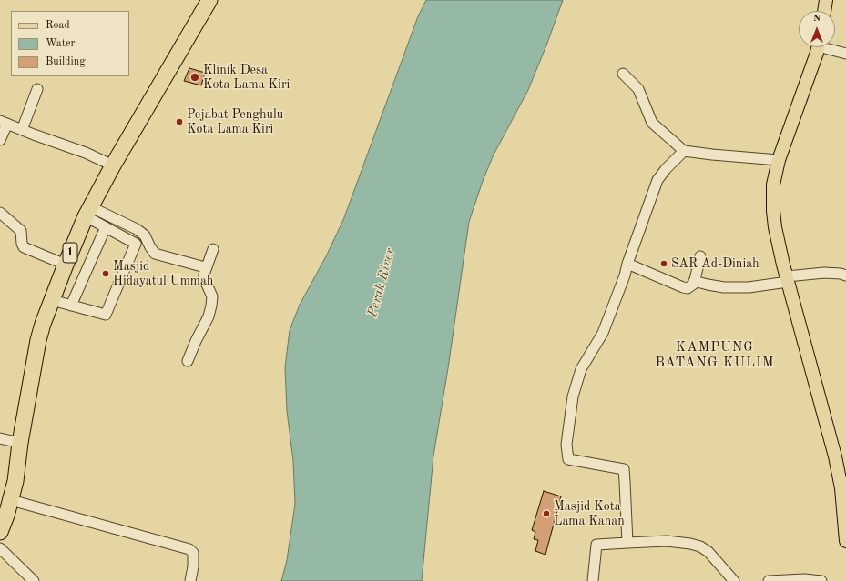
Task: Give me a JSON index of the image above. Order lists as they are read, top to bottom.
{
  "streets": {
    "highway": ["1"]
  },
  "districts": ["KAMPUNG BATANG KULIM"],
  "water": ["Perak River"],
  "places": [
    "Klinik Desa Kota Lama Kiri",
    "Pejabat Penghulu Kota Lama Kiri",
    "SAR Ad-Diniah",
    "Masjid Hidayatul Ummah",
    "Masjid Kota Lama Kanan"
  ],
  "legend": ["Road", "Water", "Building"],
  "north": "top"
}
